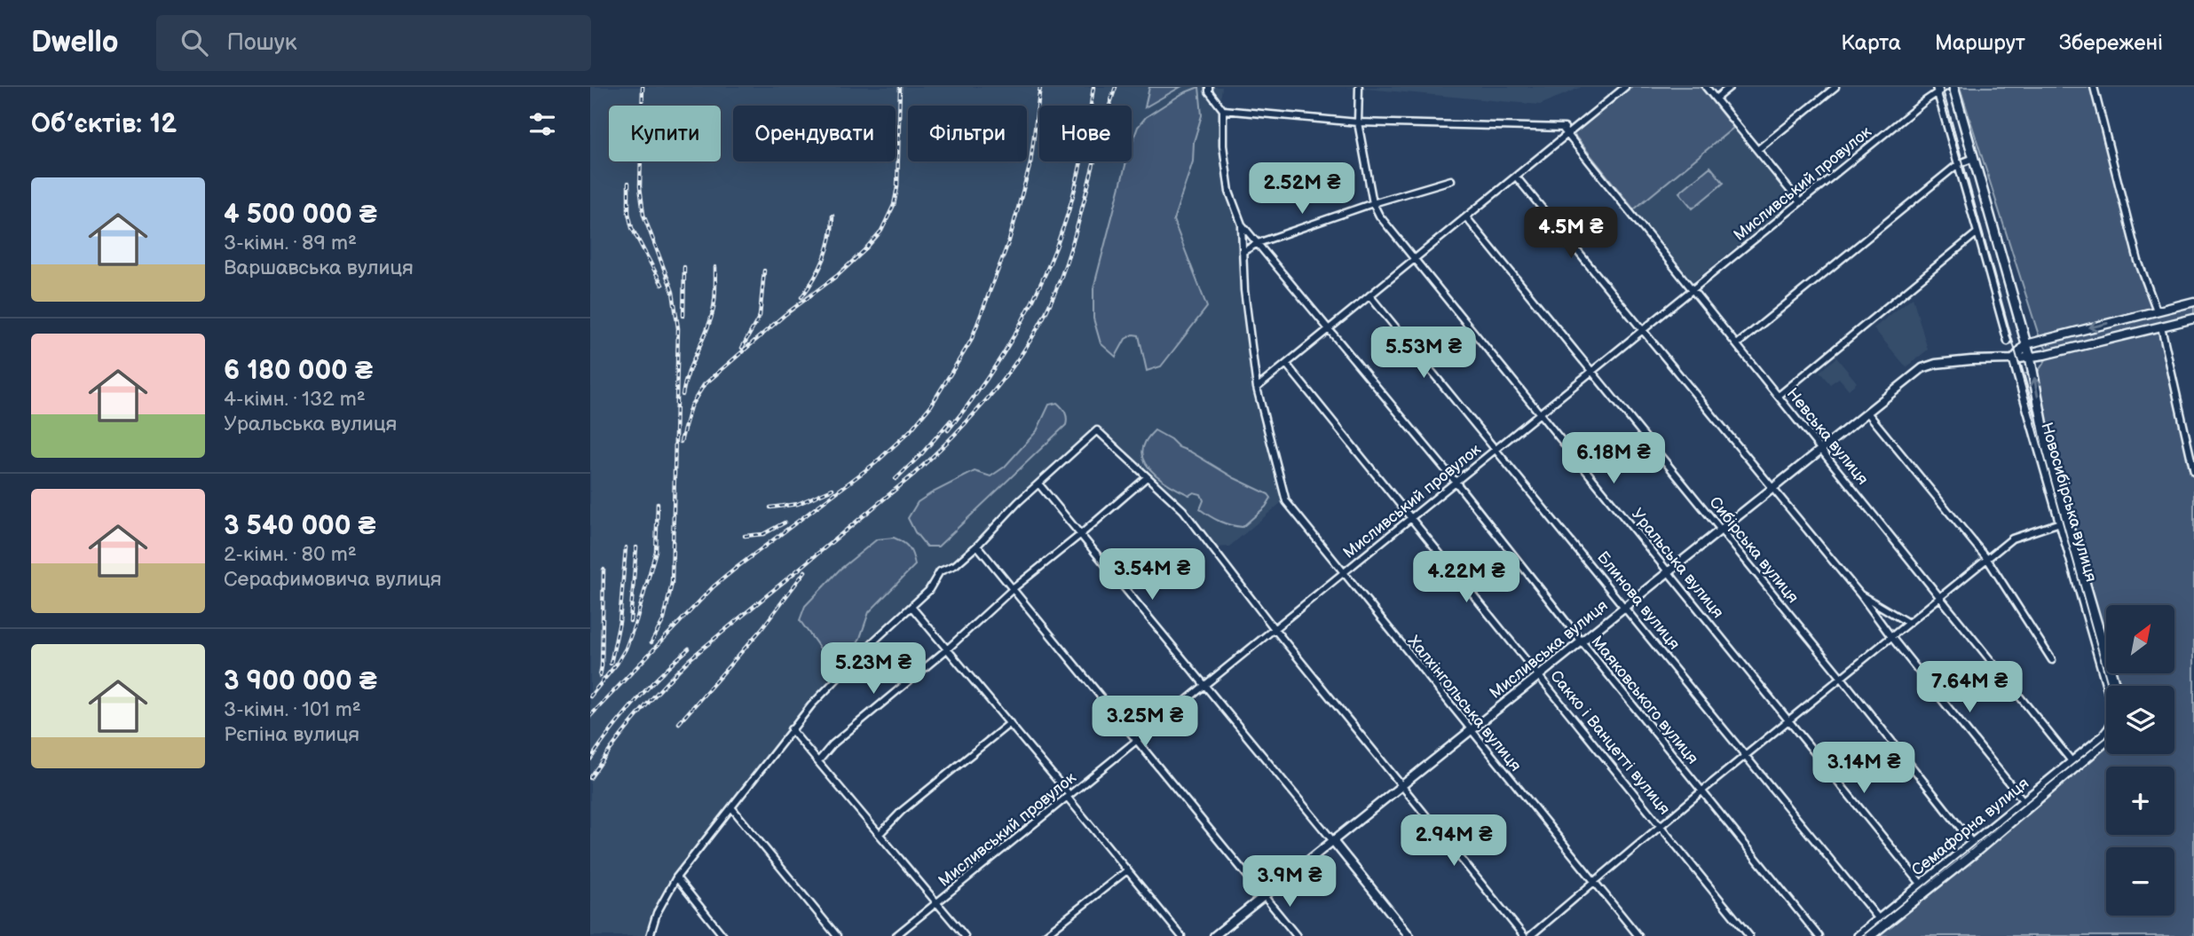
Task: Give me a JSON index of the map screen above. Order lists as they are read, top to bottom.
{
  "streets": {
    "main road": ["Новосибірська вулиця", "Семафорна вулиця"],
    "street": [
      "Мисливський провулок",
      "Невська вулиця",
      "Сибірська вулиця",
      "Уральська вулиця",
      "Блинова вулиця",
      "Мисливська вулиця",
      "Маяковського вулиця",
      "Халхінгольська вулиця",
      "Сакко і Ванцетті вулиця"
    ]
  },
  "crossings": [
    ["Мисливський провулок", "Невська вулиця"],
    ["Мисливський провулок", "Сибірська вулиця"],
    ["Мисливський провулок", "Уральська вулиця"],
    ["Мисливський провулок", "Блинова вулиця"],
    ["Мисливський провулок", "Маяковського вулиця"],
    ["Мисливський провулок", "Халхінгольська вулиця"],
    ["Мисливський провулок", "Сакко і Ванцетті вулиця"],
    ["Невська вулиця", "Мисливська вулиця"],
    ["Невська вулиця", "Семафорна вулиця"],
    ["Новосибірська вулиця", "Мисливська вулиця"],
    ["Новосибірська вулиця", "Семафорна вулиця"],
    ["Сибірська вулиця", "Мисливська вулиця"],
    ["Сибірська вулиця", "Семафорна вулиця"],
    ["Уральська вулиця", "Мисливська вулиця"],
    ["Уральська вулиця", "Семафорна вулиця"],
    ["Блинова вулиця", "Мисливська вулиця"],
    ["Блинова вулиця", "Семафорна вулиця"],
    ["Мисливська вулиця", "Маяковського вулиця"],
    ["Мисливська вулиця", "Халхінгольська вулиця"],
    ["Мисливська вулиця", "Сакко і Ванцетті вулиця"],
    ["Маяковського вулиця", "Халхінгольська вулиця"]
  ],
  "north": "top right",
  "page": {
    "header": "Dwello",
    "search": "Пошук",
    "nav": ["Карта", "Маршрут", "Збережені"],
    "heading": "Об’єктів: 12",
    "chip": [
      "Купити",
      "Орендувати",
      "Фільтри",
      "Нове"
    ],
    "list": [
      {
        "name": "4 500 000 ₴",
        "note": "3-кімн. · 89 m² · Варшавська вулиця"
      },
      {
        "name": "6 180 000 ₴",
        "note": "4-кімн. · 132 m² · Уральська вулиця"
      },
      {
        "name": "3 540 000 ₴",
        "note": "2-кімн. · 80 m² · Серафимовича вулиця"
      },
      {
        "name": "3 900 000 ₴",
        "note": "3-кімн. · 101 m² · Рєпіна вулиця"
      }
    ],
    "price": [
      "2.52M ₴",
      "4.5M ₴",
      "5.53M ₴",
      "6.18M ₴",
      "3.54M ₴",
      "4.22M ₴",
      "5.23M ₴",
      "7.64M ₴",
      "3.25M ₴",
      "3.14M ₴",
      "2.94M ₴",
      "3.9M ₴"
    ],
    "map_buttons": ["+", "−"]
  }
}
